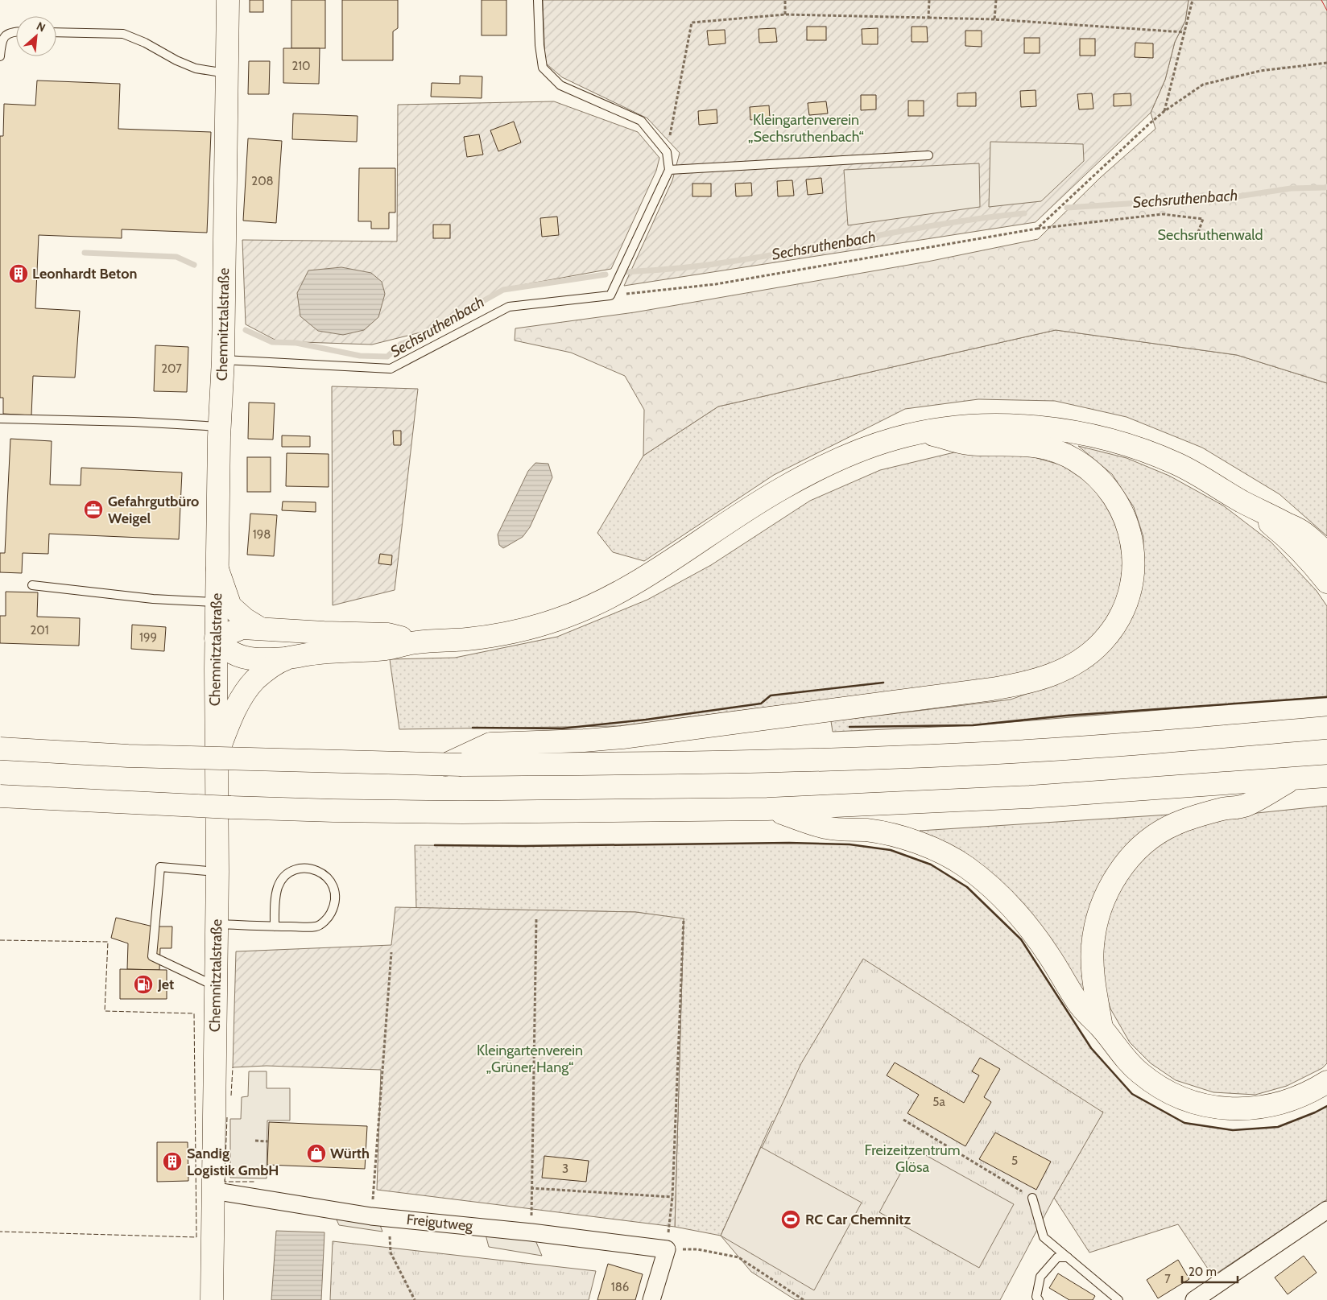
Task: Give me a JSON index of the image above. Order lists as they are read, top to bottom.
{
  "streets": {
    "main road": ["Chemnitztalstraße"],
    "street": ["Freigutweg"]
  },
  "crossings": [
    ["Chemnitztalstraße", "Freigutweg"]
  ],
  "water": ["Sechsruthenbach"],
  "parks": [
    "Kleingartenverein „Sechsruthenbach“",
    "Sechsruthenwald",
    "Kleingartenverein „Grüner Hang“",
    "Freizeitzentrum Glösa"
  ],
  "places": {
    "building": ["Leonhardt Beton", "Sandig Logistik GmbH"],
    "office": ["Gefahrgutbüro Weigel"],
    "fuel station": ["Jet"],
    "shop": ["Würth"],
    "sports": ["RC Car Chemnitz"]
  },
  "house_numbers": [
    "210",
    "208",
    "207",
    "198",
    "201",
    "199",
    "5a",
    "5",
    "3",
    "7",
    "186"
  ],
  "scale_bar": "20 m",
  "north": "top right"
}
